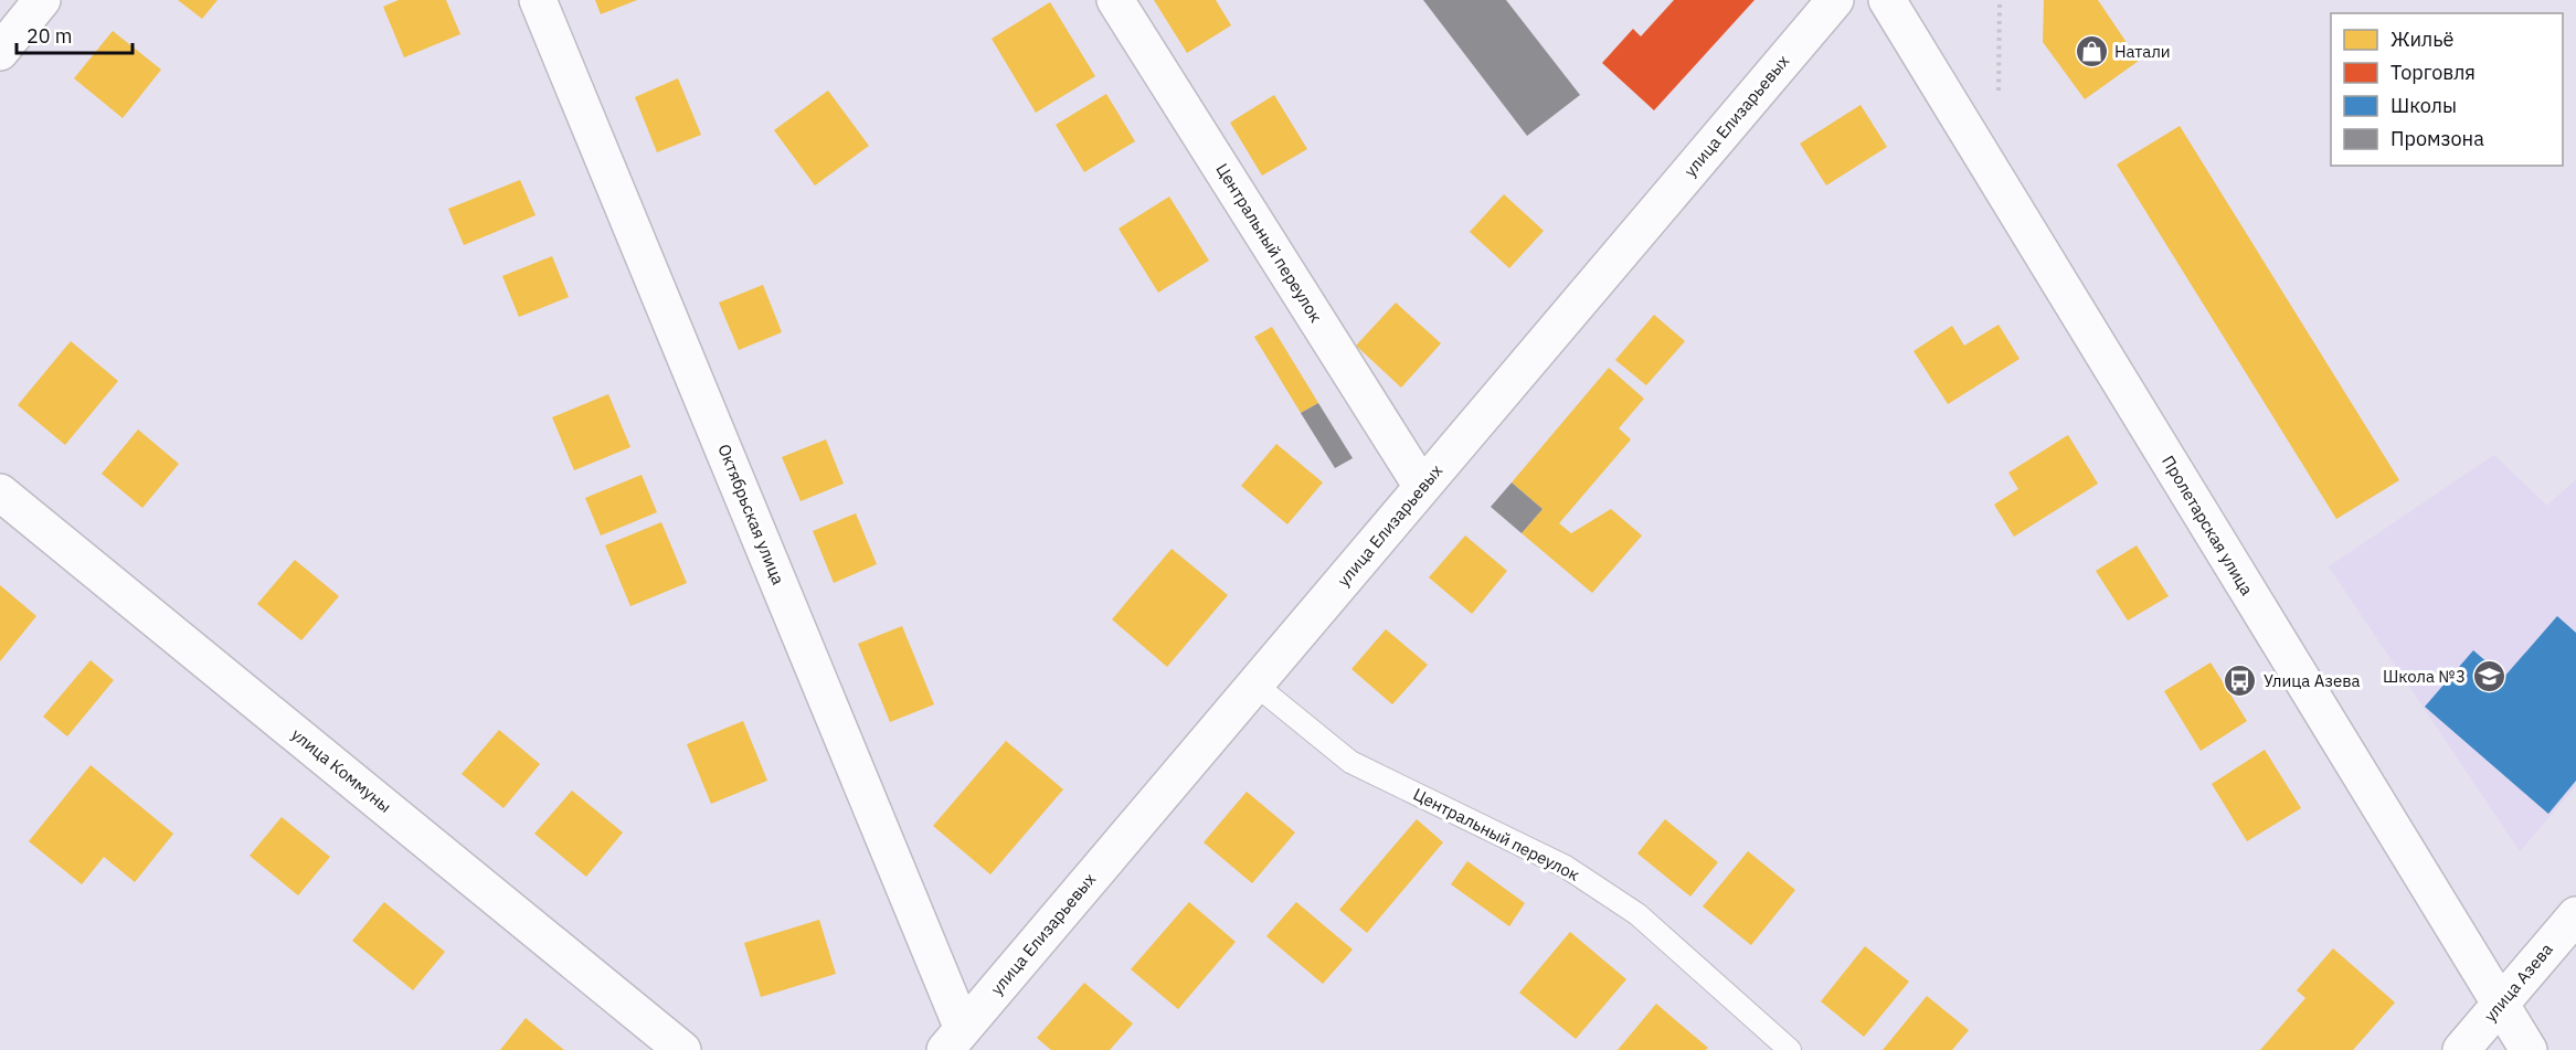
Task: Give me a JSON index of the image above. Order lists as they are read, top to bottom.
{
  "streets": {
    "street": [
      "улица Елизарьевых",
      "Центральный переулок",
      "Октябрьская улица",
      "Пролетарская улица",
      "улица Коммуны",
      "улица Азева"
    ]
  },
  "crossings": [
    ["улица Елизарьевых", "Центральный переулок"],
    ["улица Елизарьевых", "Октябрьская улица"],
    ["Пролетарская улица", "улица Азева"]
  ],
  "places": {
    "shop": ["Натали"],
    "school or university": ["Школа №3"],
    "bus stop": ["Улица Азева"]
  },
  "legend": [
    "Жильё",
    "Торговля",
    "Школы",
    "Промзона"
  ],
  "scale_bar": "20 m"
}
